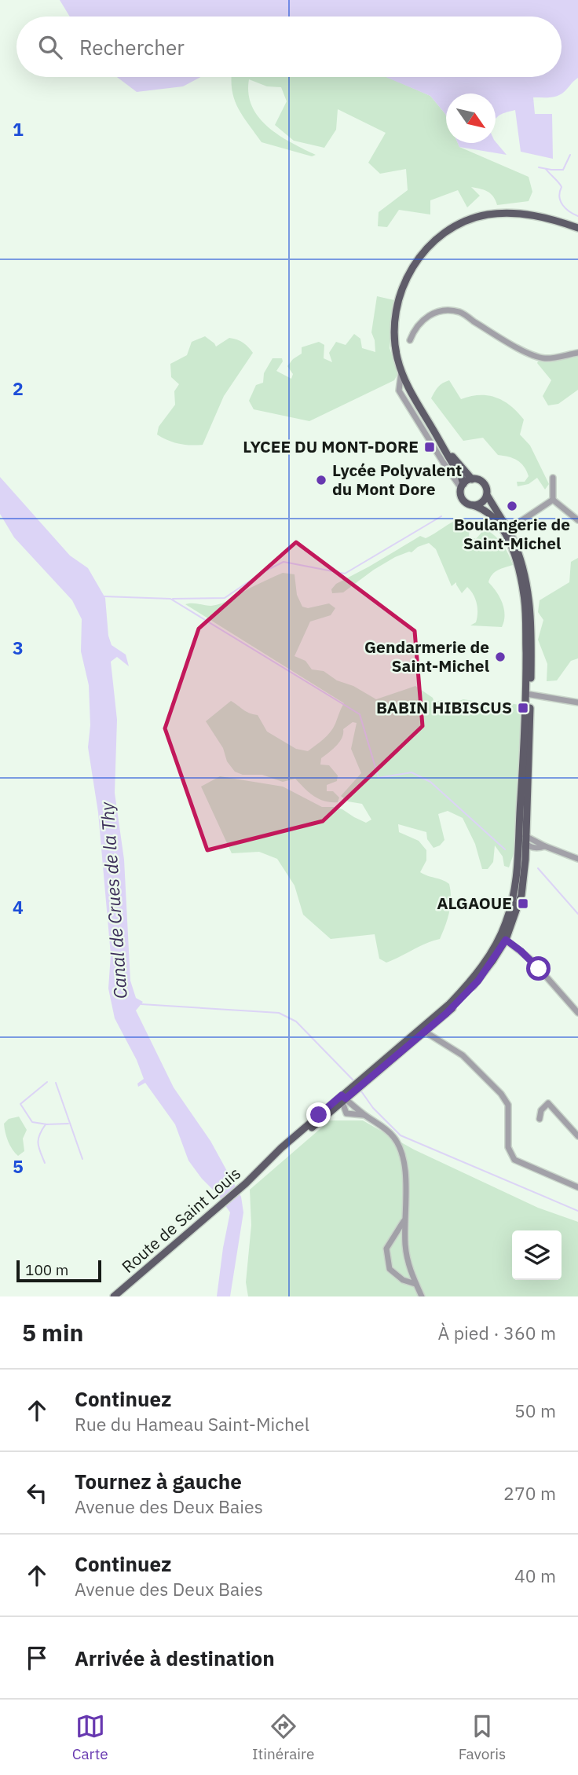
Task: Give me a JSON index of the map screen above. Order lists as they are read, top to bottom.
{
  "streets": {
    "main road": ["Route de Saint Louis"]
  },
  "water": ["Canal de Crues de la Thy"],
  "places": {
    "transit": ["LYCEE DU MONT-DORE", "BABIN HIBISCUS", "ALGAOUE"],
    "other": ["Lycée Polyvalent du Mont Dore", "Boulangerie de Saint-Michel", "Gendarmerie de Saint-Michel"]
  },
  "scale_bar": "100 m",
  "north": "bottom right",
  "page": {
    "search": "Rechercher",
    "scale": "100 m",
    "heading": ["5 min", "À pied · 360 m"],
    "list": [
      ["Continuez", "Rue du Hameau Saint-Michel", "50 m"],
      ["Tournez à gauche", "Avenue des Deux Baies", "270 m"],
      ["Continuez", "Avenue des Deux Baies", "40 m"],
      "Arrivée à destination"
    ],
    "nav": ["Carte", "Itinéraire", "Favoris"]
  },
  "grid": {
    "rows": [
      "1",
      "2",
      "3",
      "4",
      "5"
    ]
  }
}
